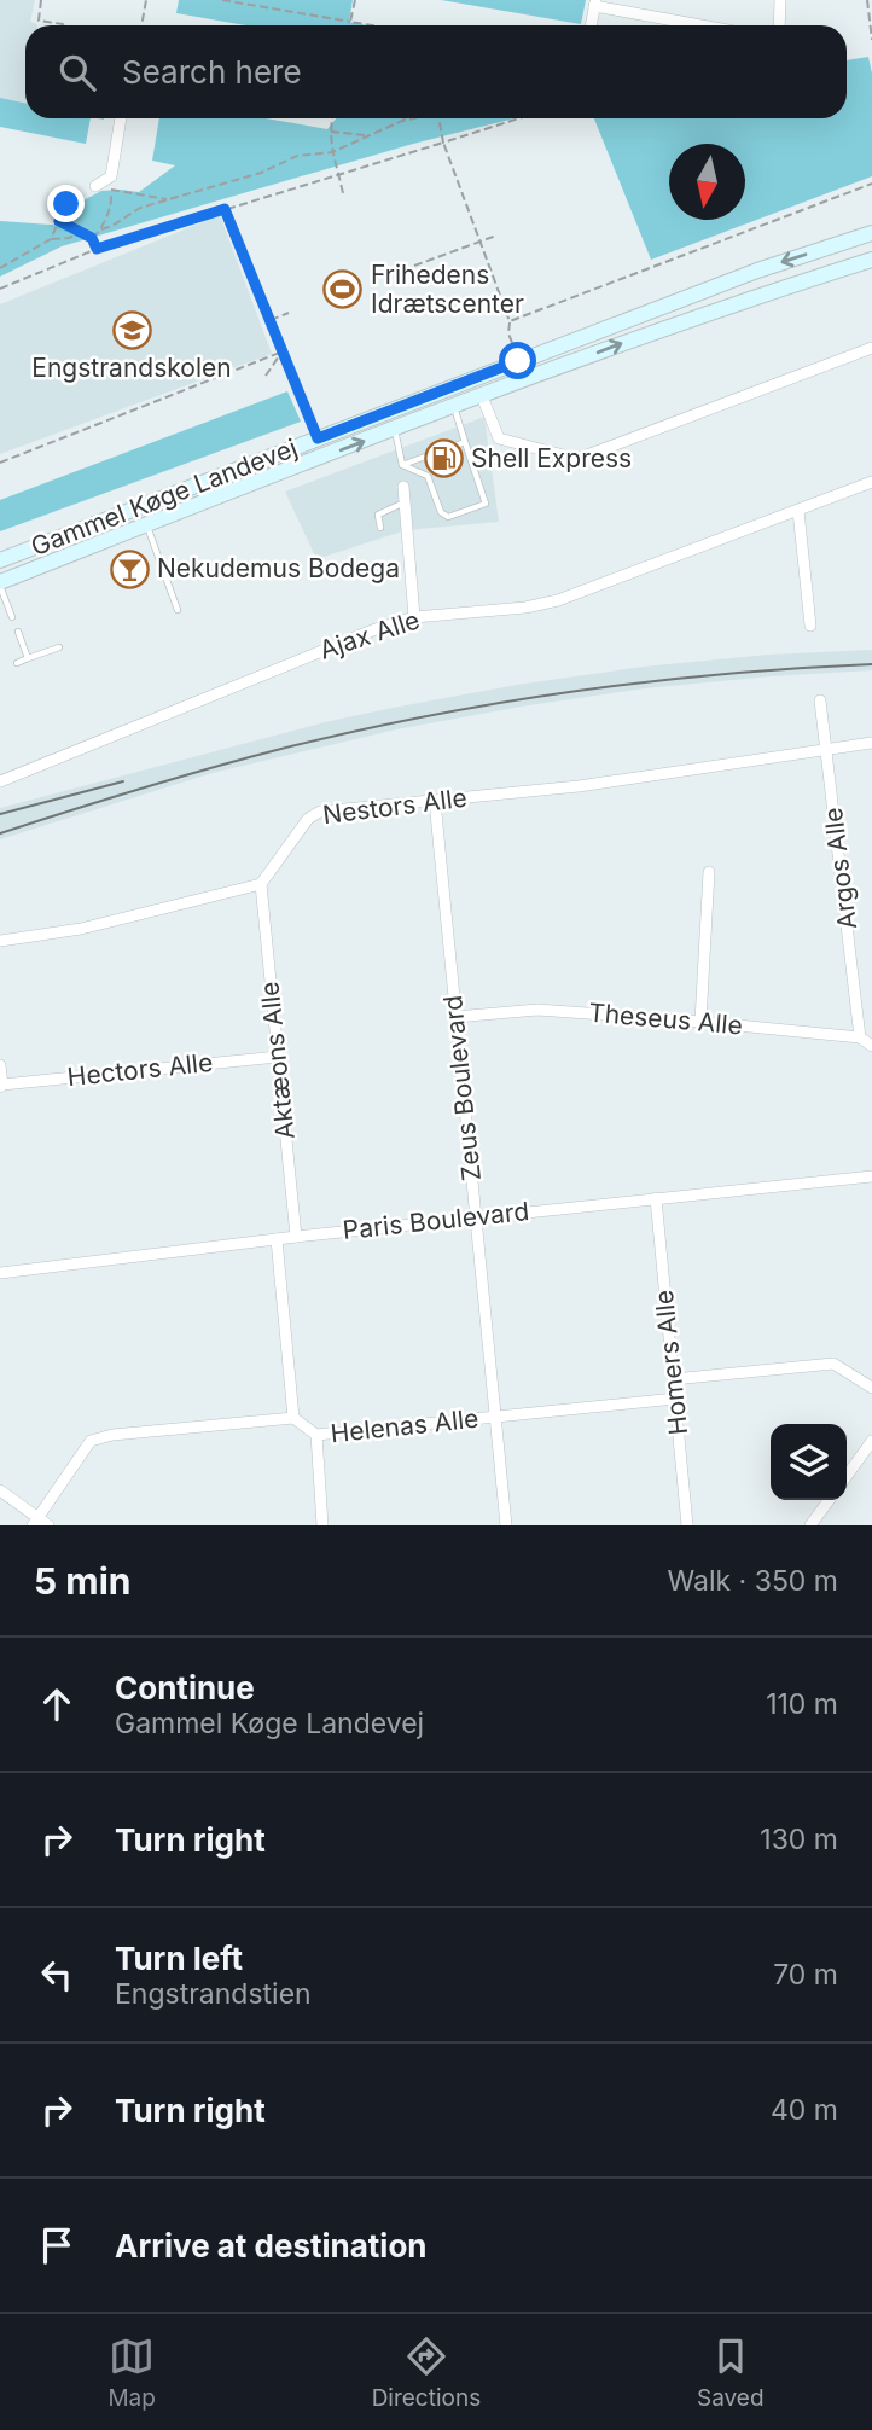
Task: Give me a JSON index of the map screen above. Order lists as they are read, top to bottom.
{
  "streets": {
    "main road": ["Gammel Køge Landevej"],
    "street": [
      "Ajax Alle",
      "Nestors Alle",
      "Argos Alle",
      "Theseus Alle",
      "Aktæons Alle",
      "Hectors Alle",
      "Zeus Boulevard",
      "Paris Boulevard",
      "Homers Alle",
      "Helenas Alle"
    ]
  },
  "crossings": [
    ["Nestors Alle", "Argos Alle"],
    ["Nestors Alle", "Aktæons Alle"],
    ["Nestors Alle", "Zeus Boulevard"],
    ["Argos Alle", "Theseus Alle"],
    ["Theseus Alle", "Zeus Boulevard"],
    ["Aktæons Alle", "Hectors Alle"],
    ["Aktæons Alle", "Paris Boulevard"],
    ["Zeus Boulevard", "Paris Boulevard"],
    ["Zeus Boulevard", "Helenas Alle"],
    ["Paris Boulevard", "Homers Alle"],
    ["Homers Alle", "Helenas Alle"]
  ],
  "places": {
    "sports": ["Frihedens Idrætscenter"],
    "school or university": ["Engstrandskolen"],
    "fuel station": ["Shell Express"],
    "bar": ["Nekudemus Bodega"]
  },
  "north": "bottom",
  "page": {
    "search": "Search here",
    "heading": ["5 min", "Walk · 350 m"],
    "list": [
      ["Continue", "Gammel Køge Landevej", "110 m"],
      ["Turn right", "130 m"],
      ["Turn left", "Engstrandstien", "70 m"],
      ["Turn right", "40 m"],
      "Arrive at destination"
    ],
    "nav": ["Map", "Directions", "Saved"]
  }
}
